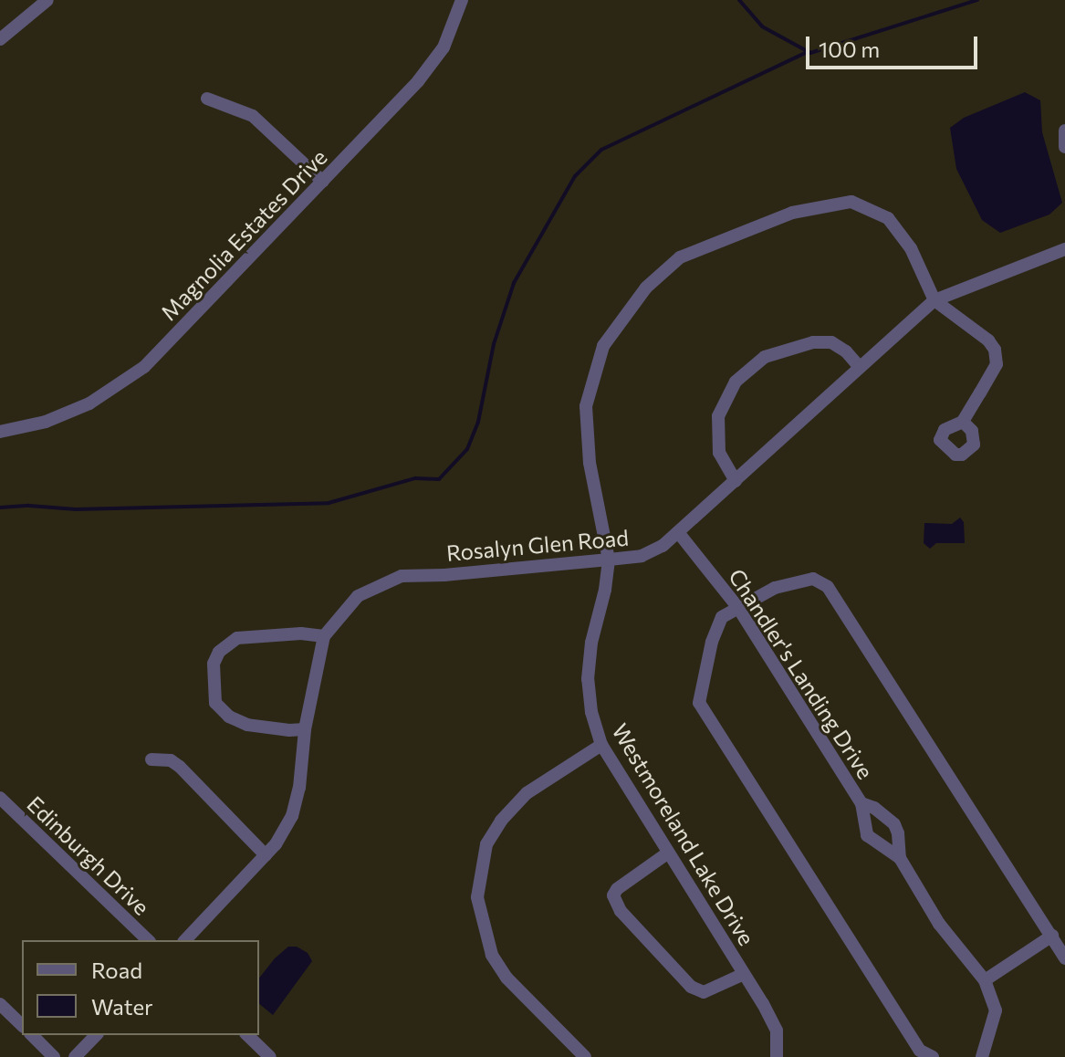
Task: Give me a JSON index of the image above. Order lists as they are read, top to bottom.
{
  "streets": {
    "street": [
      "Magnolia Estates Drive",
      "Rosalyn Glen Road",
      "Chandler's Landing Drive",
      "Westmoreland Lake Drive",
      "Edinburgh Drive"
    ]
  },
  "crossings": [
    ["Rosalyn Glen Road", "Chandler's Landing Drive"],
    ["Rosalyn Glen Road", "Westmoreland Lake Drive"]
  ],
  "legend": ["Road", "Water"],
  "scale_bar": "100 m"
}
